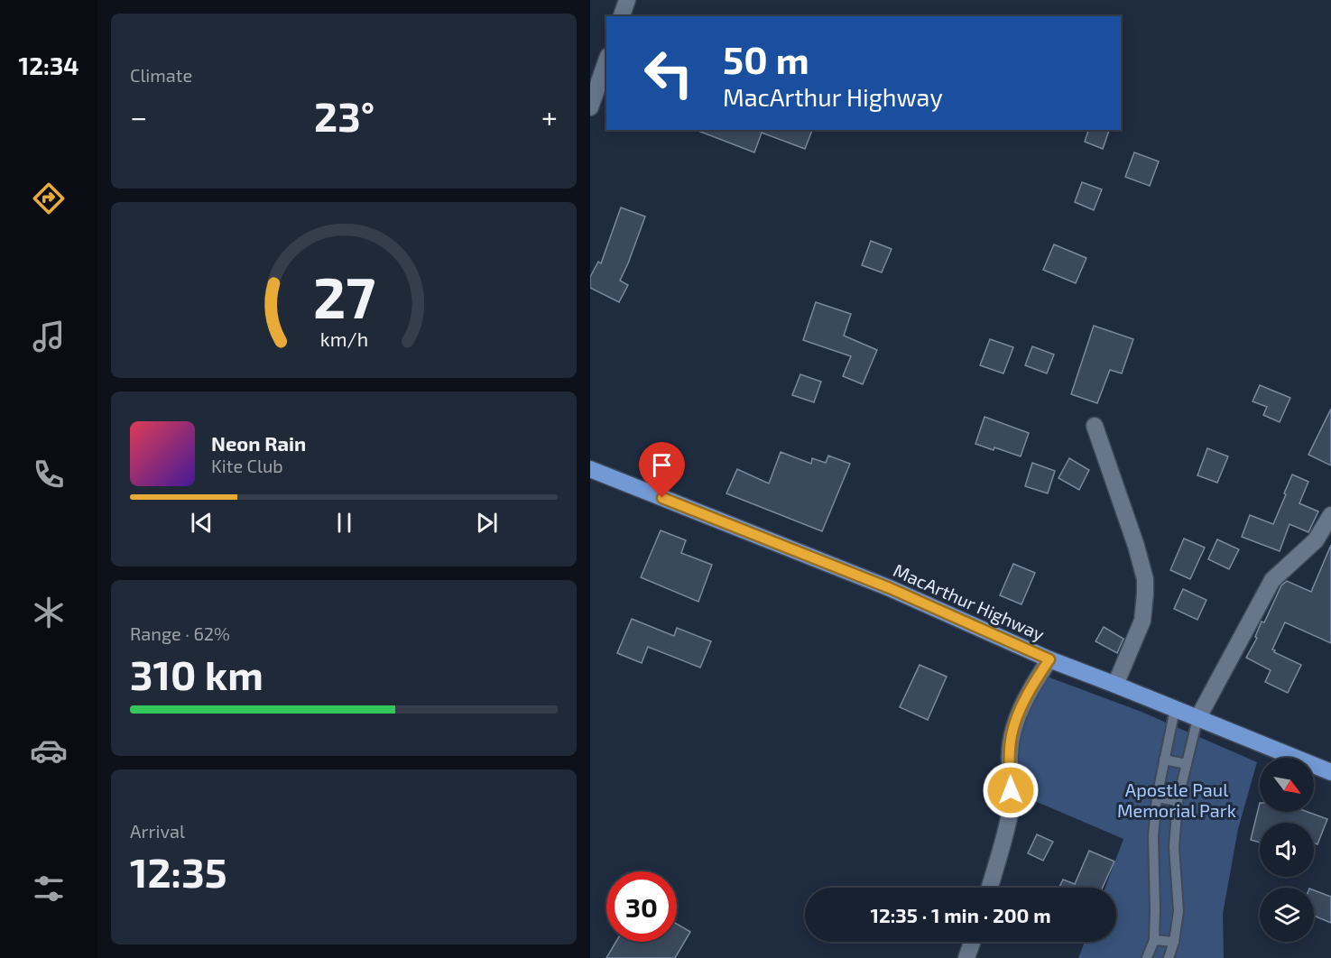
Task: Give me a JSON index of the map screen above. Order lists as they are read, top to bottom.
{
  "streets": {
    "highway": ["MacArthur Highway"]
  },
  "parks": ["Apostle Paul Memorial Park"],
  "north": "bottom right",
  "page": {
    "tabs": "12:34",
    "tile": [
      "Climate",
      ["Range · 62%", "310 km"],
      ["Arrival", "12:35"]
    ],
    "turn": ["50 m", "MacArthur Highway"],
    "heat": ["−", "23°", "+"],
    "song": ["Neon Rain", "Kite Club"],
    "limit": "30",
    "trip": "12:35 · 1 min · 200 m",
    "gauge": ["27", "km/h"]
  }
}
